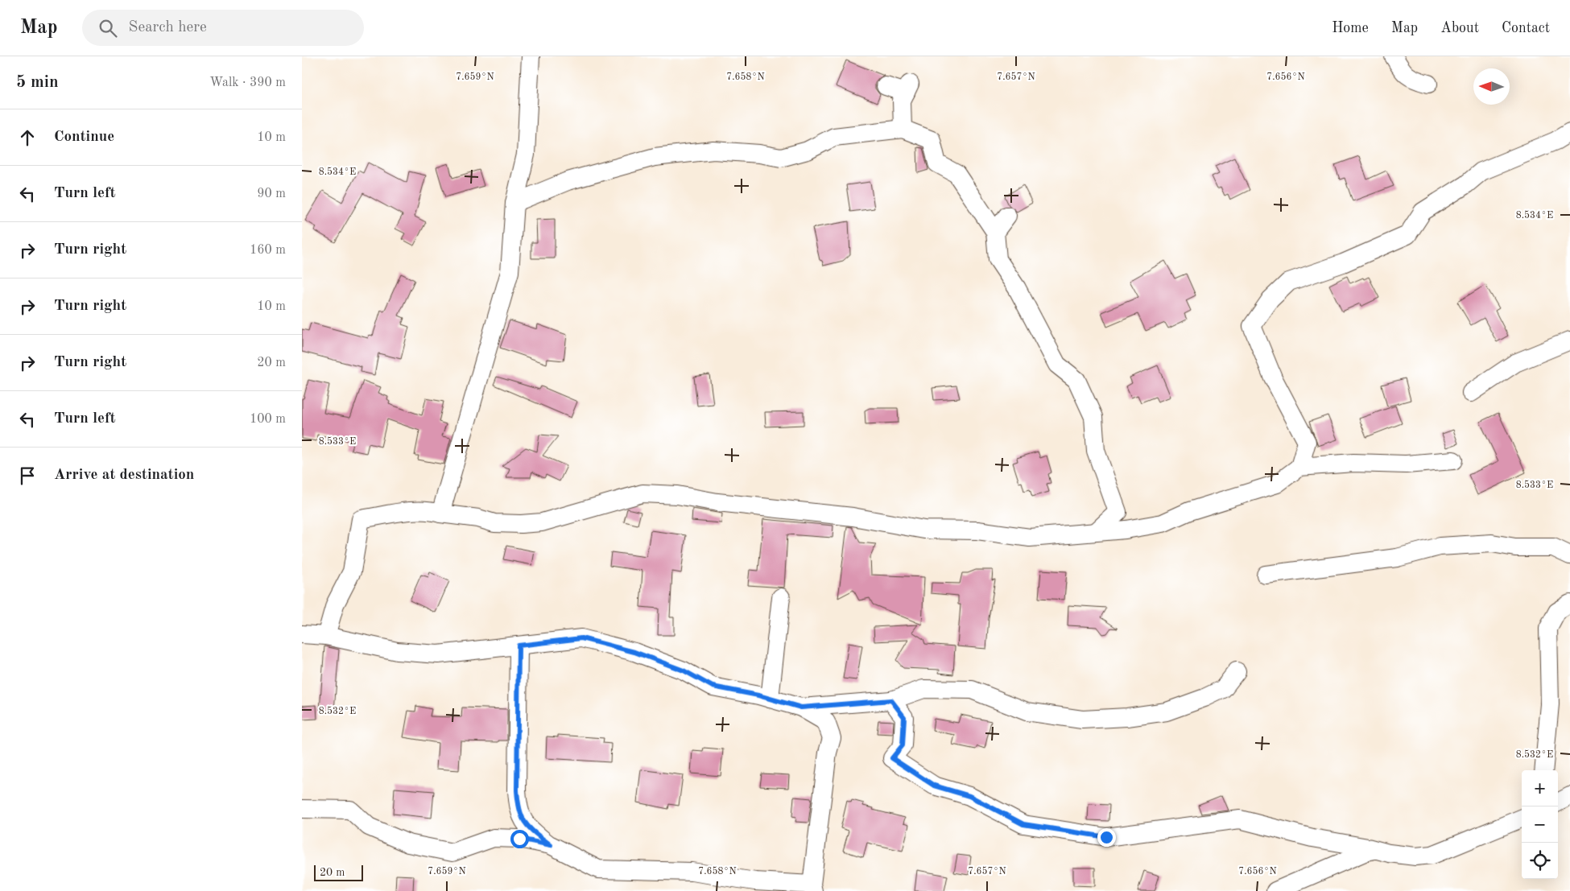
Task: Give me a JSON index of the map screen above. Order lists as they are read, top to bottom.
{
  "scale_bar": "20 m",
  "north": "left",
  "page": {
    "header": "Map",
    "search": "Search here",
    "nav": [
      "Home",
      "Map",
      "About",
      "Contact"
    ],
    "heading": ["5 min", "Walk · 390 m"],
    "list": [
      ["Continue", "10 m"],
      ["Turn left", "90 m"],
      ["Turn right", "160 m"],
      ["Turn right", "10 m"],
      ["Turn right", "20 m"],
      ["Turn left", "100 m"],
      "Arrive at destination"
    ],
    "map_buttons": ["+", "−"],
    "scale": "20 m"
  },
  "coordinates": [
    "7.659°N",
    "7.658°N",
    "7.657°N",
    "7.656°N",
    "8.534°E",
    "8.533°E",
    "8.532°E"
  ]
}
